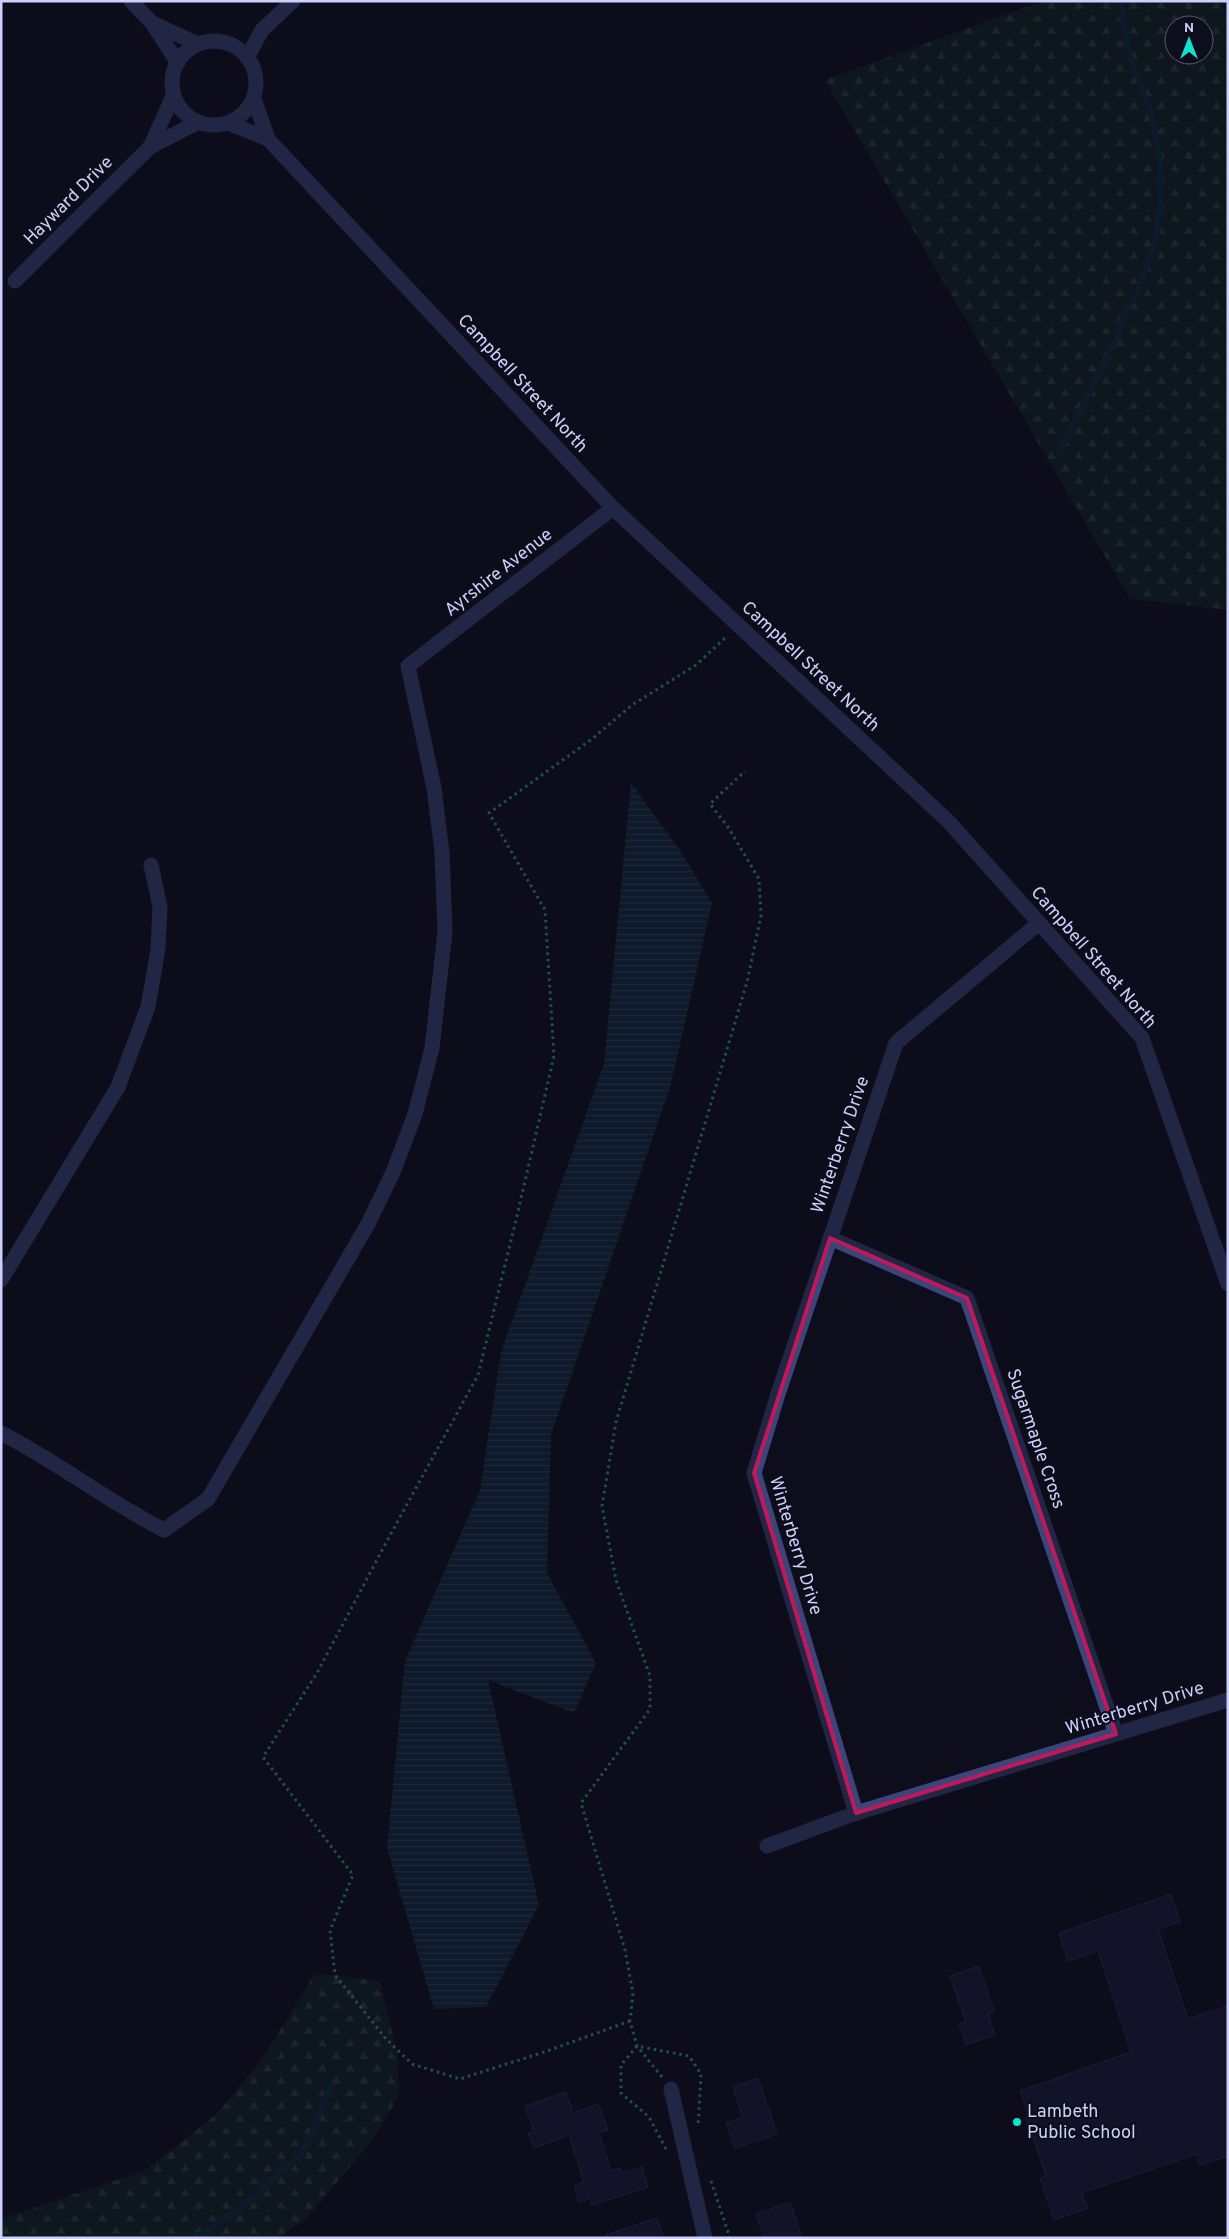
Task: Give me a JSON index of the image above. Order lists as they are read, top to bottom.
{
  "streets": {
    "street": [
      "Hayward Drive",
      "Campbell Street North",
      "Ayrshire Avenue",
      "Winterberry Drive",
      "Sugarmaple Cross"
    ]
  },
  "crossings": [
    ["Hayward Drive", "Campbell Street North"],
    ["Campbell Street North", "Ayrshire Avenue"],
    ["Campbell Street North", "Winterberry Drive"],
    ["Winterberry Drive", "Sugarmaple Cross"]
  ],
  "places": ["Lambeth Public School"],
  "north": "top"
}
